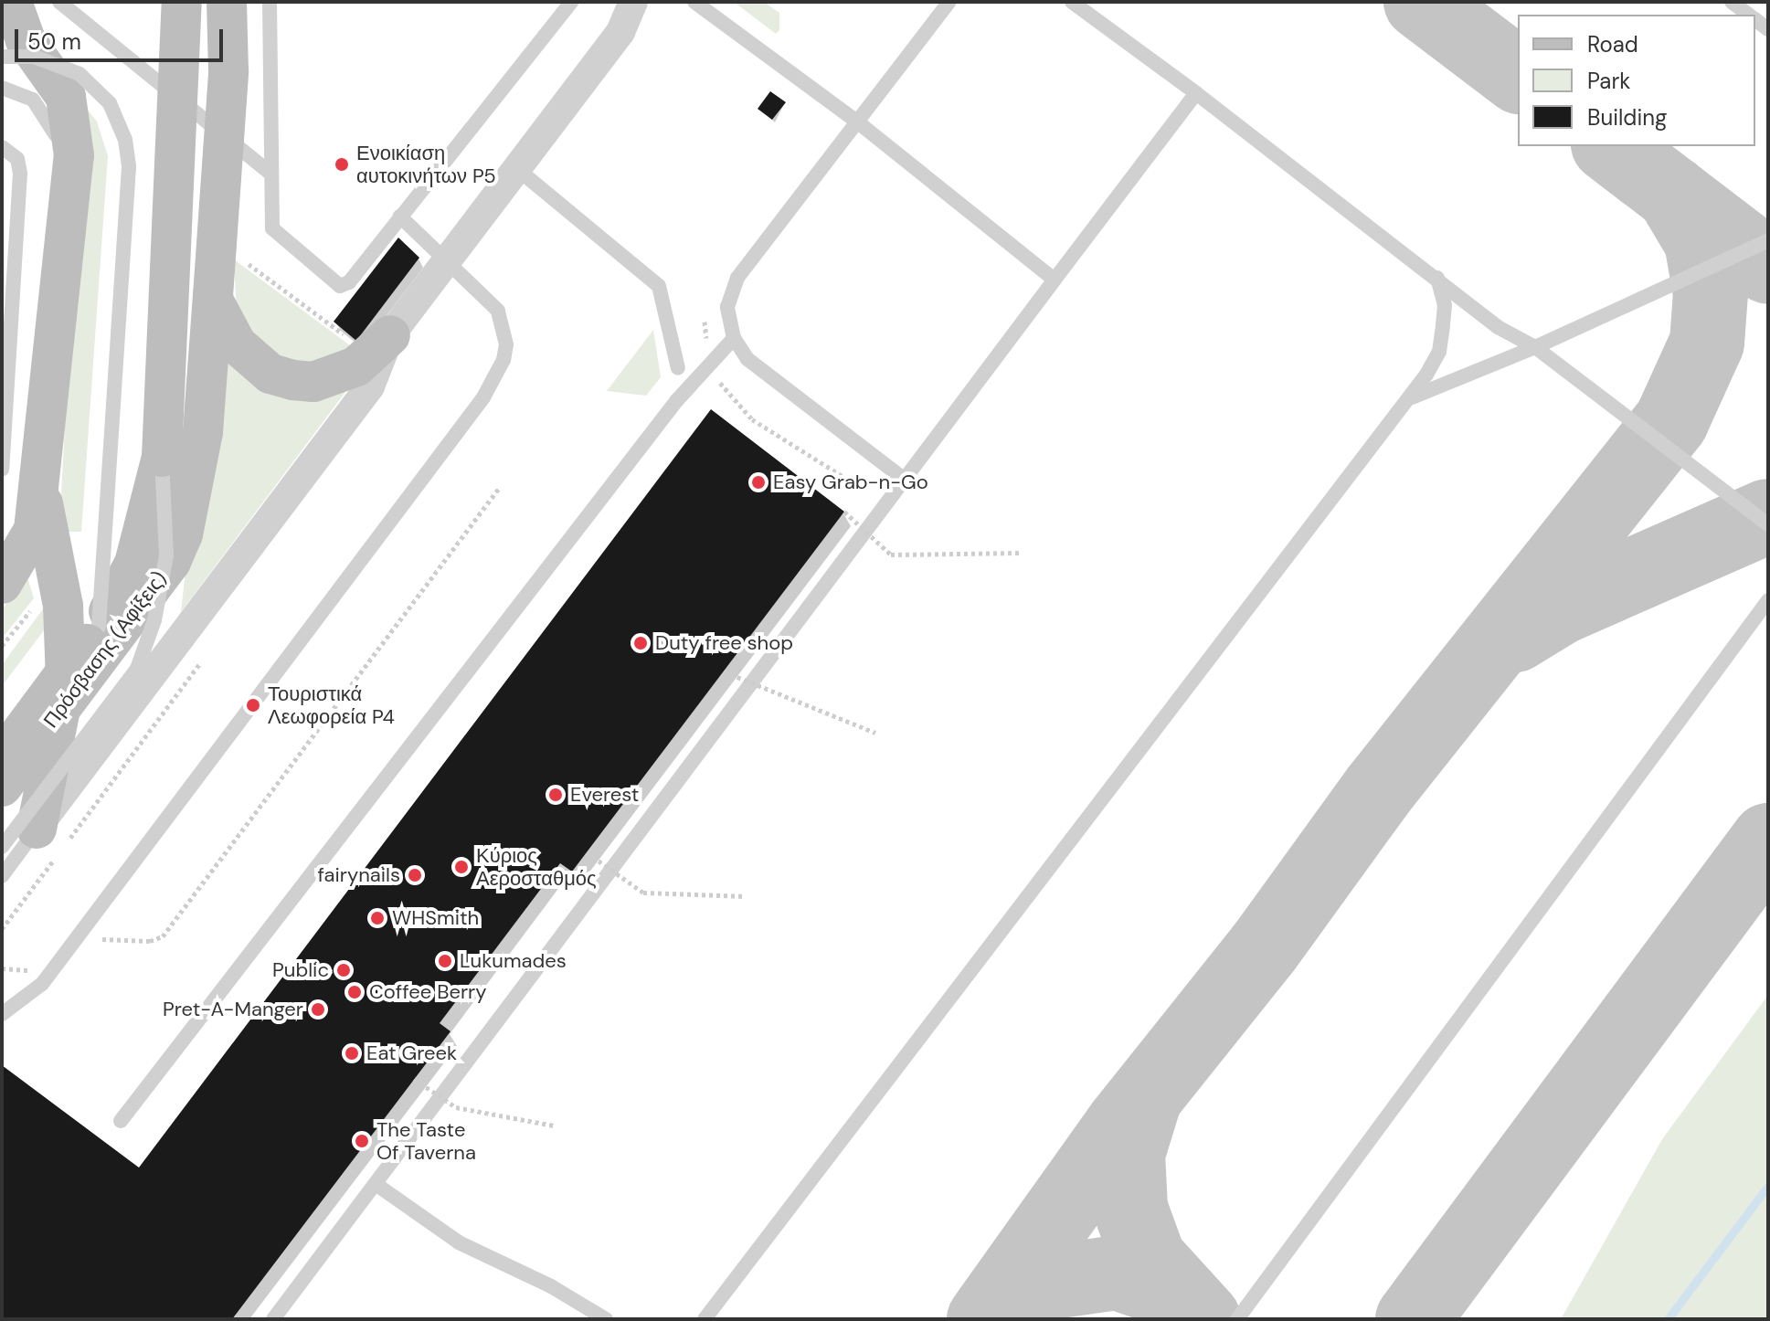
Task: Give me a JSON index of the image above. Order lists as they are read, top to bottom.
{
  "streets": {
    "street": ["Πρόσβασης (Αφίξεις)"]
  },
  "places": [
    "Ενοικίαση αυτοκινήτων P5",
    "Easy Grab-n-Go",
    "Duty free shop",
    "Τουριστικά Λεωφορεία P4",
    "Everest",
    "Κύριος Αεροσταθμός",
    "fairynails",
    "WHSmith",
    "Lukumades",
    "Public",
    "Coffee Berry",
    "Pret-A-Manger",
    "Eat Greek",
    "The Taste Of Taverna"
  ],
  "legend": ["Road", "Park", "Building"],
  "scale_bar": "50 m"
}
